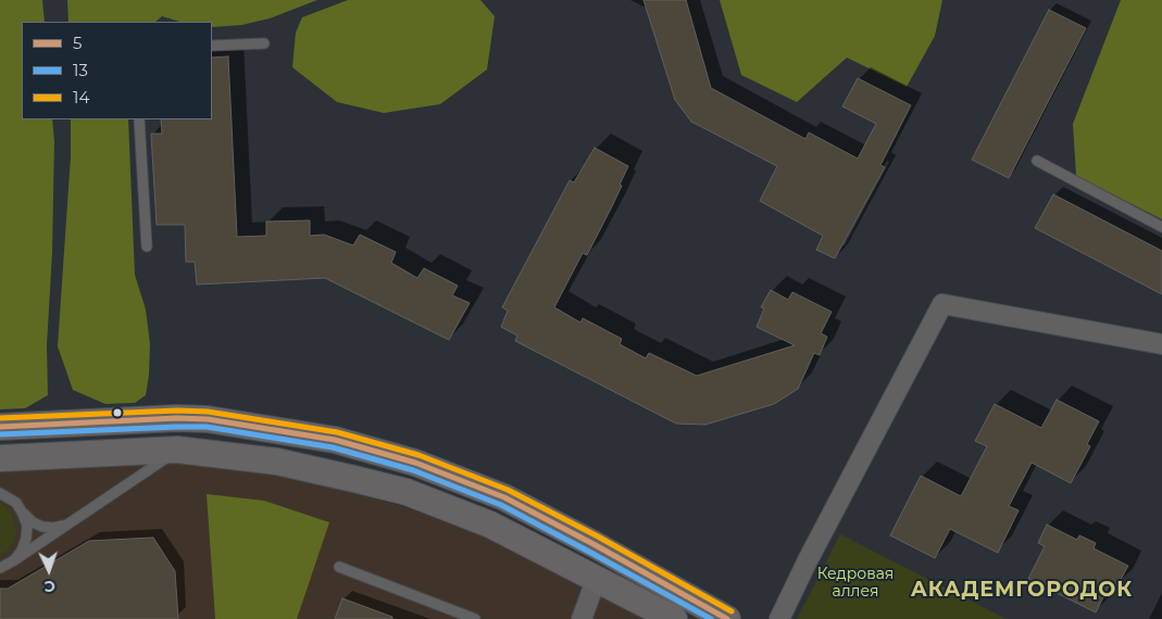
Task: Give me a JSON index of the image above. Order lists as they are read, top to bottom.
{
  "districts": ["АКАДЕМГОРОДОК"],
  "parks": ["Кедровая аллея"],
  "lines": ["transit line 14", "transit line 5", "transit line 13"],
  "legend": ["5", "13", "14"],
  "north": "bottom"
}
